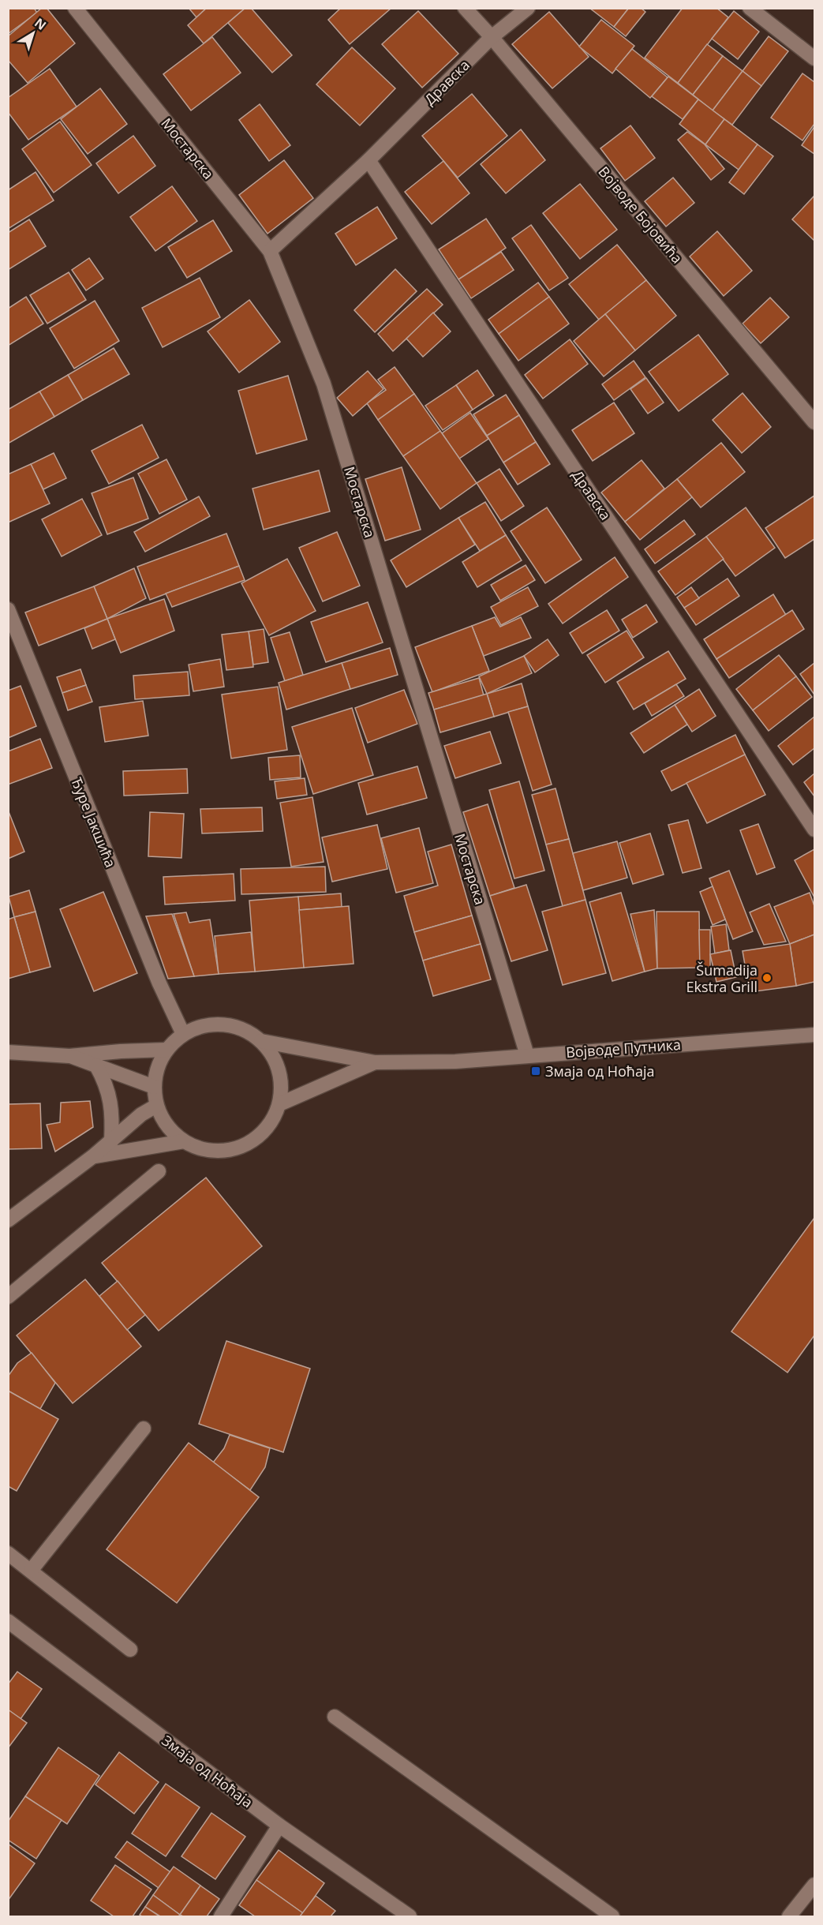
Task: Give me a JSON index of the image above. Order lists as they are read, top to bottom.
{
  "streets": {
    "street": [
      "Дравска",
      "Мостарска",
      "Војводе Бојовића",
      "Ђуре Јакшића",
      "Војводе Путника",
      "Змаја од Ноћаја"
    ]
  },
  "crossings": [
    ["Дравска", "Мостарска"],
    ["Дравска", "Војводе Бојовића"],
    ["Мостарска", "Војводе Путника"],
    ["Ђуре Јакшића", "Војводе Путника"]
  ],
  "places": {
    "other": ["Šumadija Ekstra Grill"],
    "transit": ["Змаја од Ноћаја"]
  },
  "north": "top right"
}
